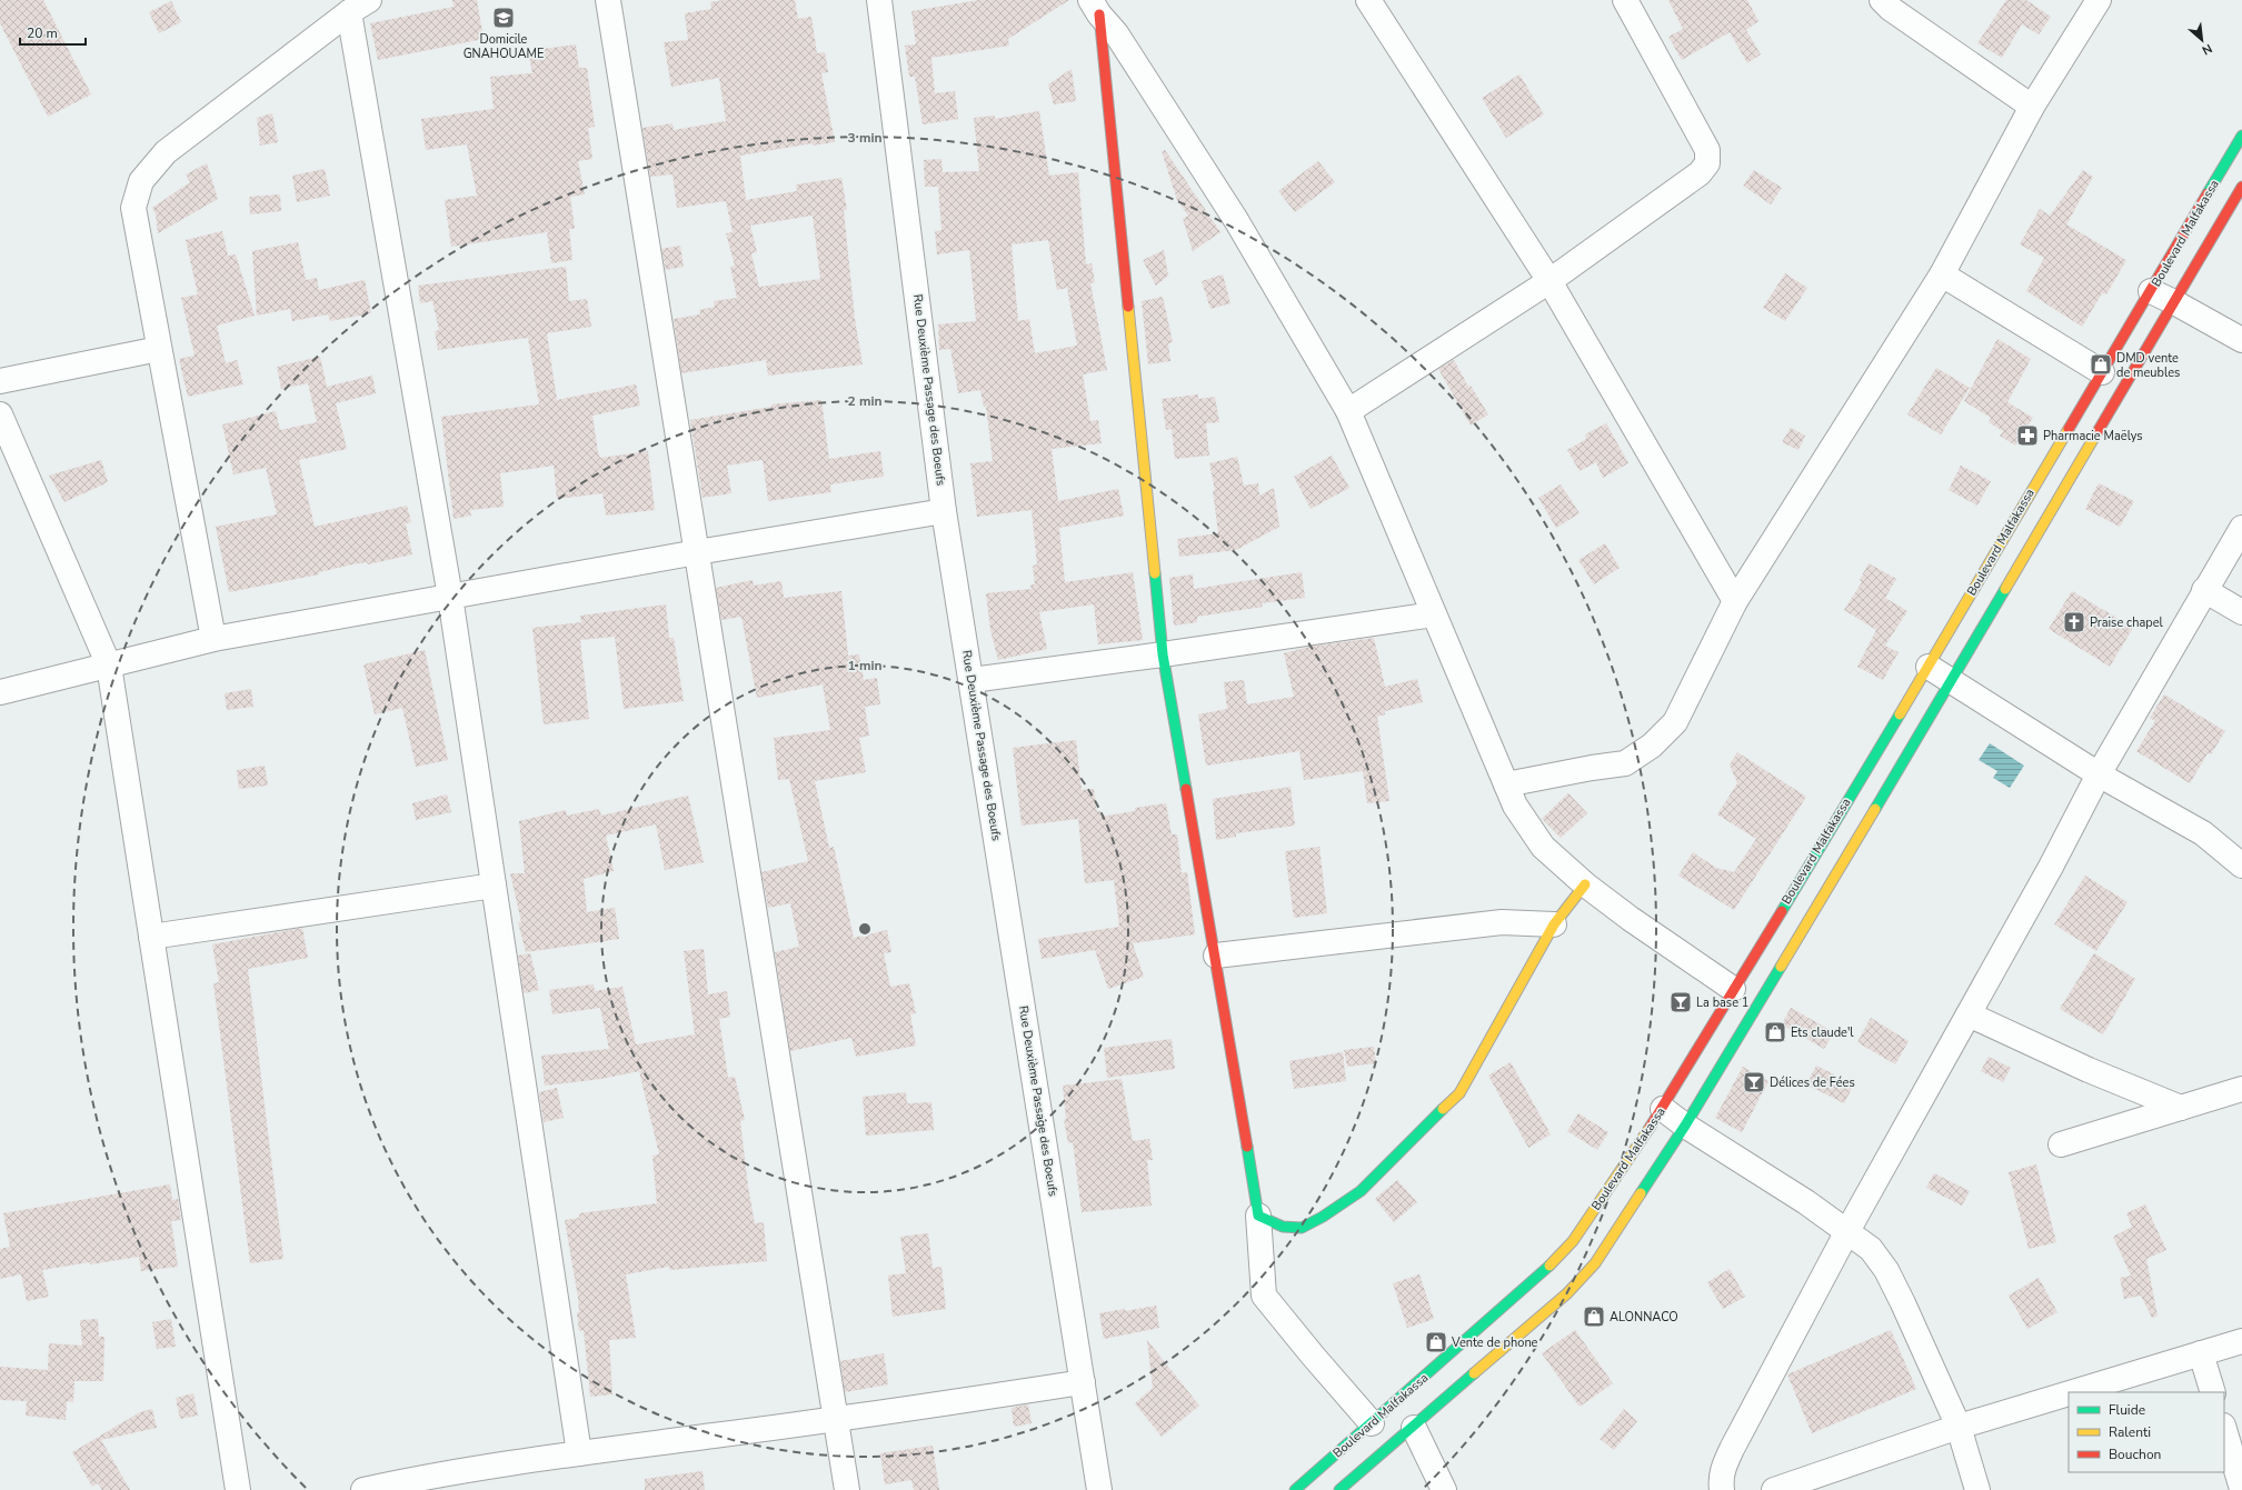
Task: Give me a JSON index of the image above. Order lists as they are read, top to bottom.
{
  "streets": {
    "main road": ["Boulevard Malfakassa"],
    "street": ["Rue Deuxième Passage des Boeufs"]
  },
  "places": {
    "school or university": ["Domicile GNAHOUAME"],
    "shop": [
      "DMD vente de meubles",
      "Ets claude'l",
      "ALONNACO",
      "Vente de phone"
    ],
    "pharmacy": ["Pharmacie Maëlys"],
    "church": ["Praise chapel"],
    "bar": ["La base 1", "Délices de Fées"]
  },
  "legend": ["Fluide", "Ralenti", "Bouchon"],
  "scale_bar": "20 m",
  "north": "bottom right",
  "rings": ["3 min", "2 min", "1 min"]
}
